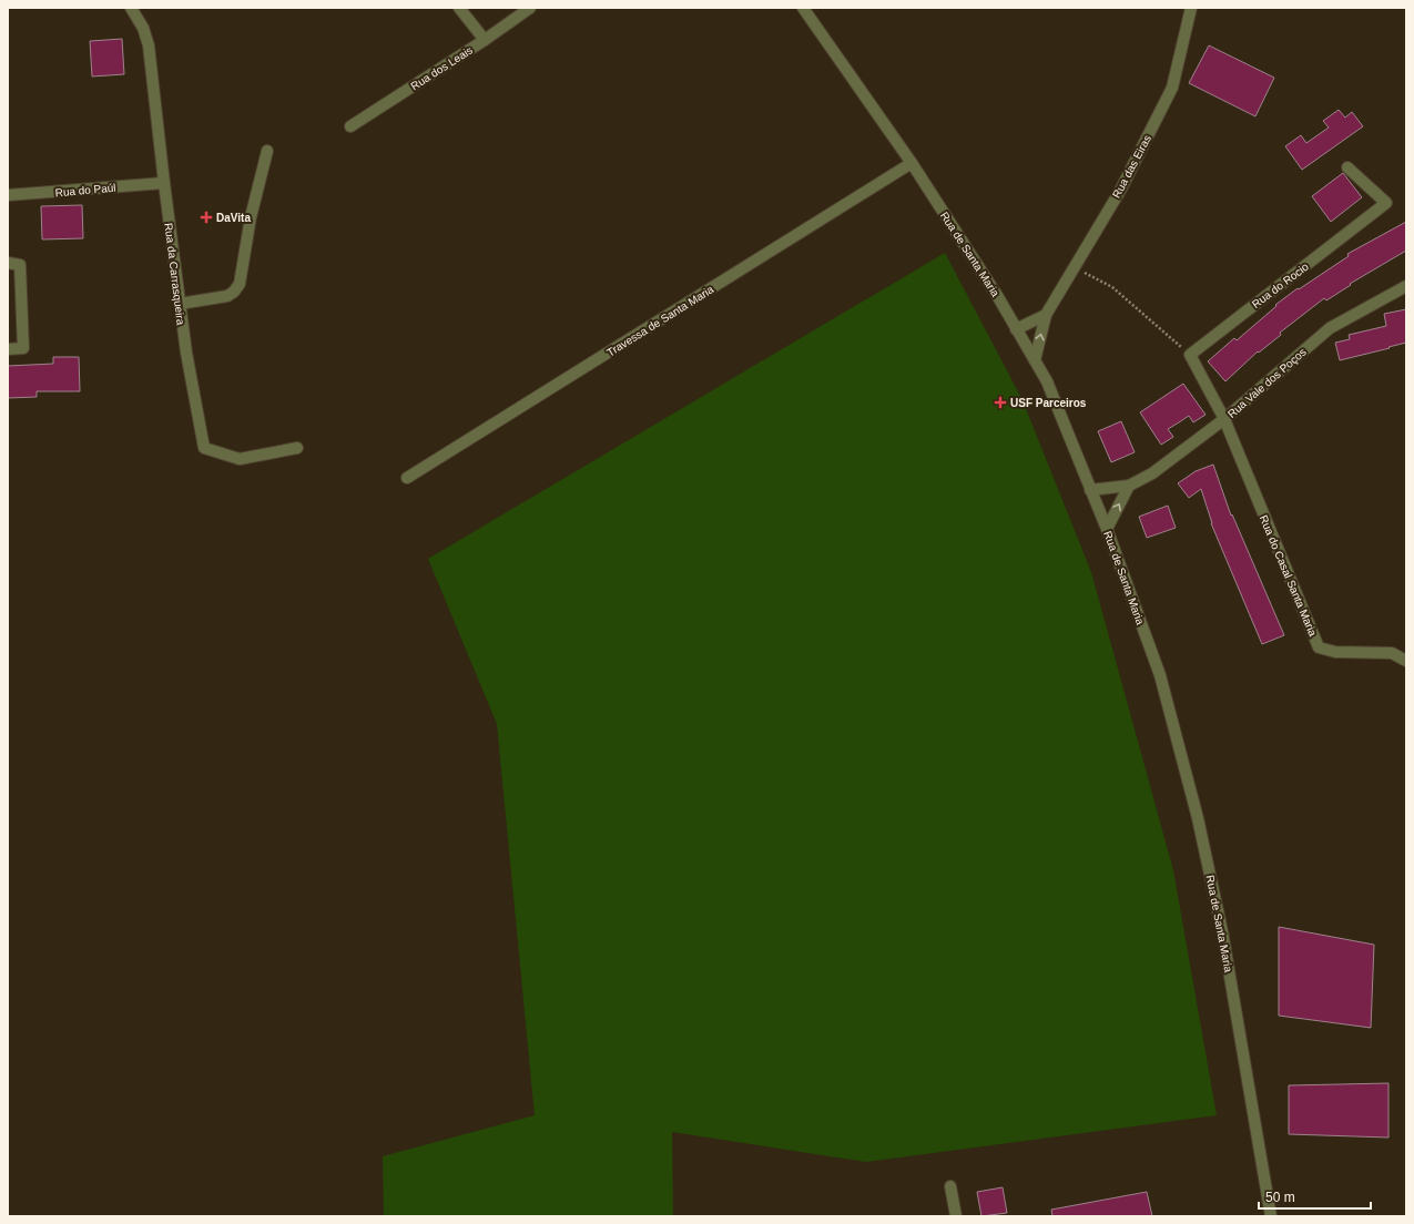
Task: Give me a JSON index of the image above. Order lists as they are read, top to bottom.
{
  "streets": {
    "street": [
      "Rua dos Leais",
      "Rua das Eiras",
      "Rua do Paúl",
      "Rua de Santa Maria",
      "Rua da Carrasqueira",
      "Rua do Rocio",
      "Travessa de Santa Maria",
      "Rua Vale dos Poços",
      "Rua do Casal Santa Maria"
    ]
  },
  "crossings": [
    ["Rua das Eiras", "Rua de Santa Maria"],
    ["Rua do Paúl", "Rua da Carrasqueira"],
    ["Rua de Santa Maria", "Travessa de Santa Maria"],
    ["Rua de Santa Maria", "Rua Vale dos Poços"],
    ["Rua Vale dos Poços", "Rua do Casal Santa Maria"]
  ],
  "places": {
    "health": ["DaVita", "USF Parceiros"]
  },
  "scale_bar": "50 m"
}
